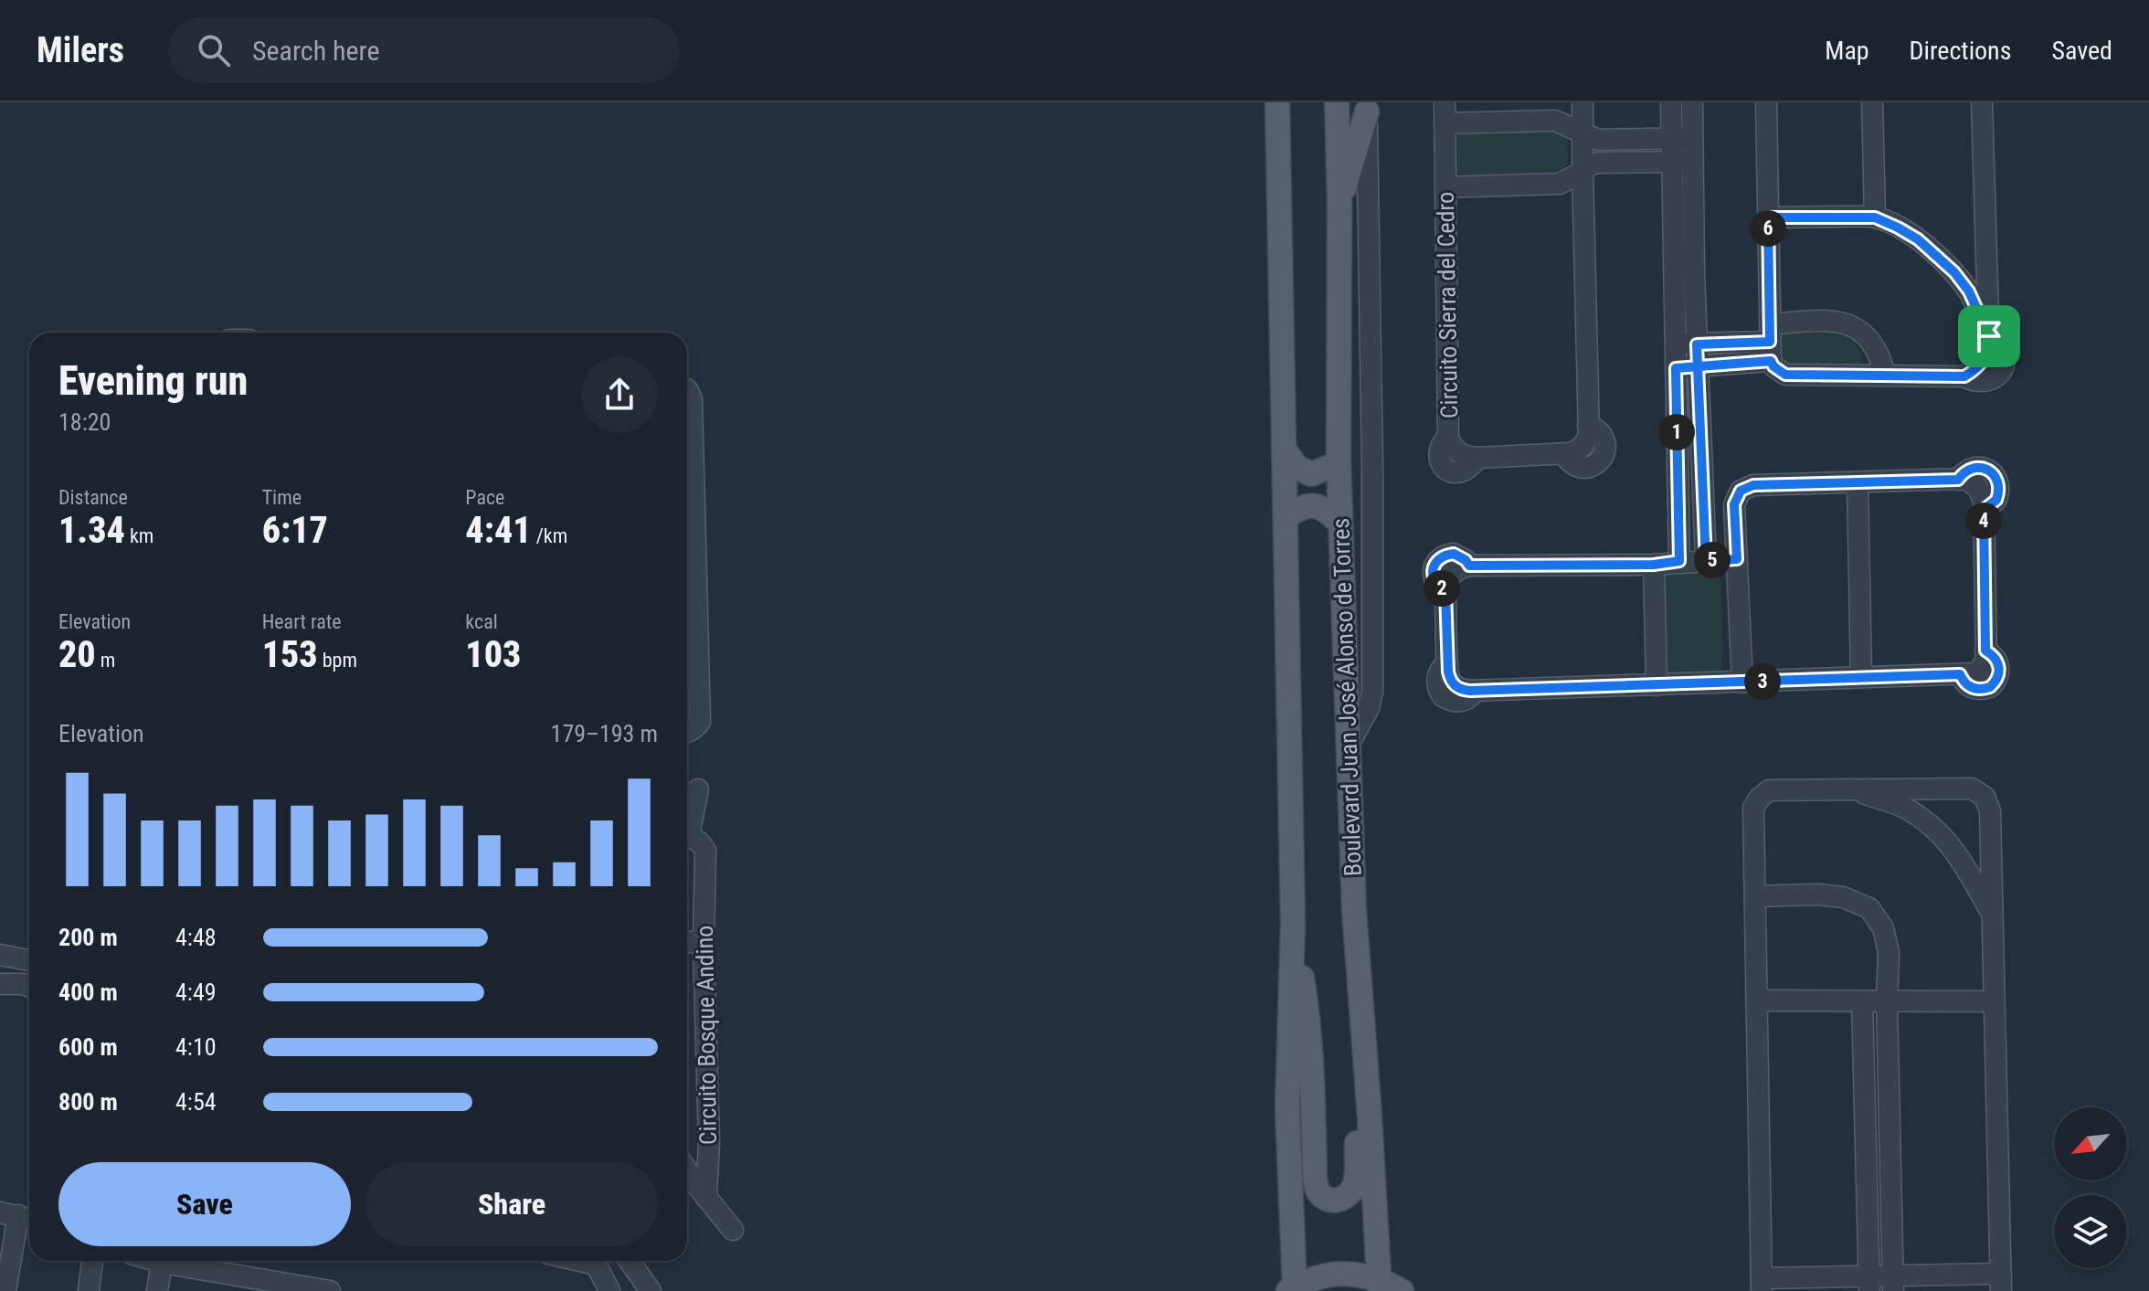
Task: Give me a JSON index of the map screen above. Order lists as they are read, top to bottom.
{
  "streets": {
    "main road": ["Boulevard Juan José Alonso de Torres"],
    "street": ["Circuito Sierra del Cedro", "Circuito Bosque Andino"]
  },
  "north": "bottom left",
  "page": {
    "header": "Milers",
    "search": "Search here",
    "nav": ["Map", "Directions", "Saved"],
    "pins": [
      "6",
      "1",
      "4",
      "5",
      "2",
      "3"
    ],
    "heading": ["Evening run", "18:20"],
    "stats": [
      ["Distance", "1.34 km"],
      ["Time", "6:17"],
      ["Pace", "4:41 /km"],
      ["Elevation", "20 m"],
      ["Heart rate", "153 bpm"],
      ["kcal", "103"]
    ],
    "chart": ["Elevation", "179–193 m"],
    "list": [
      {
        "name": "200 m",
        "note": "4:48"
      },
      {
        "name": "400 m",
        "note": "4:49"
      },
      {
        "name": "600 m",
        "note": "4:10"
      },
      {
        "name": "800 m",
        "note": "4:54"
      }
    ],
    "buttons": ["Save", "Share"]
  }
}
